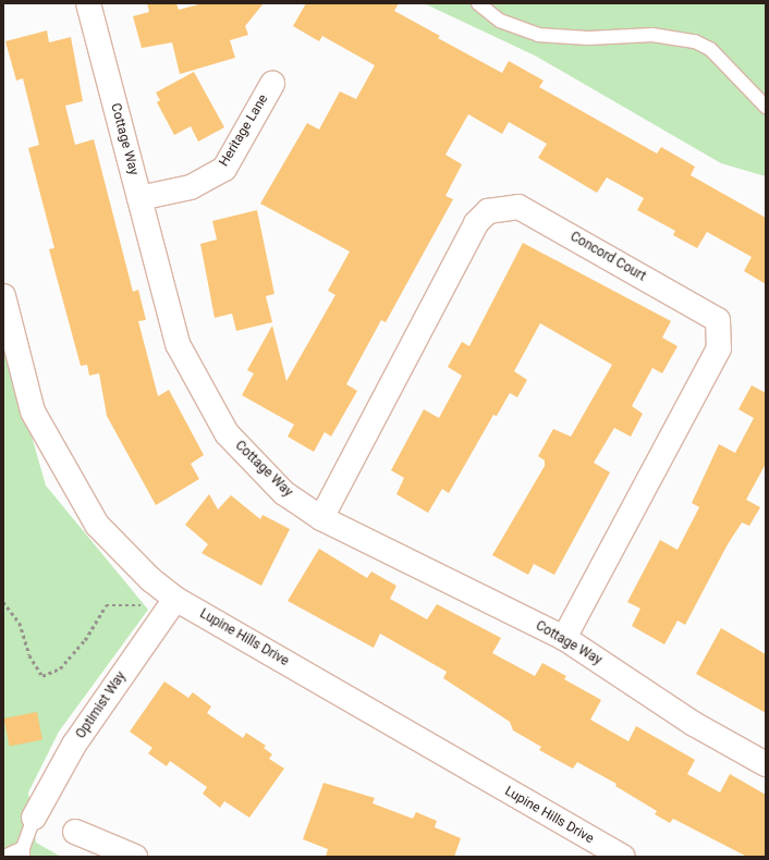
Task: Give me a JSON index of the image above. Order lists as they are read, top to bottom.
{
  "streets": {
    "street": [
      "Heritage Lane",
      "Cottage Way",
      "Concord Court",
      "Lupine Hills Drive",
      "Optimist Way"
    ]
  },
  "crossings": [
    ["Heritage Lane", "Cottage Way"],
    ["Cottage Way", "Concord Court"],
    ["Lupine Hills Drive", "Optimist Way"]
  ]
}
